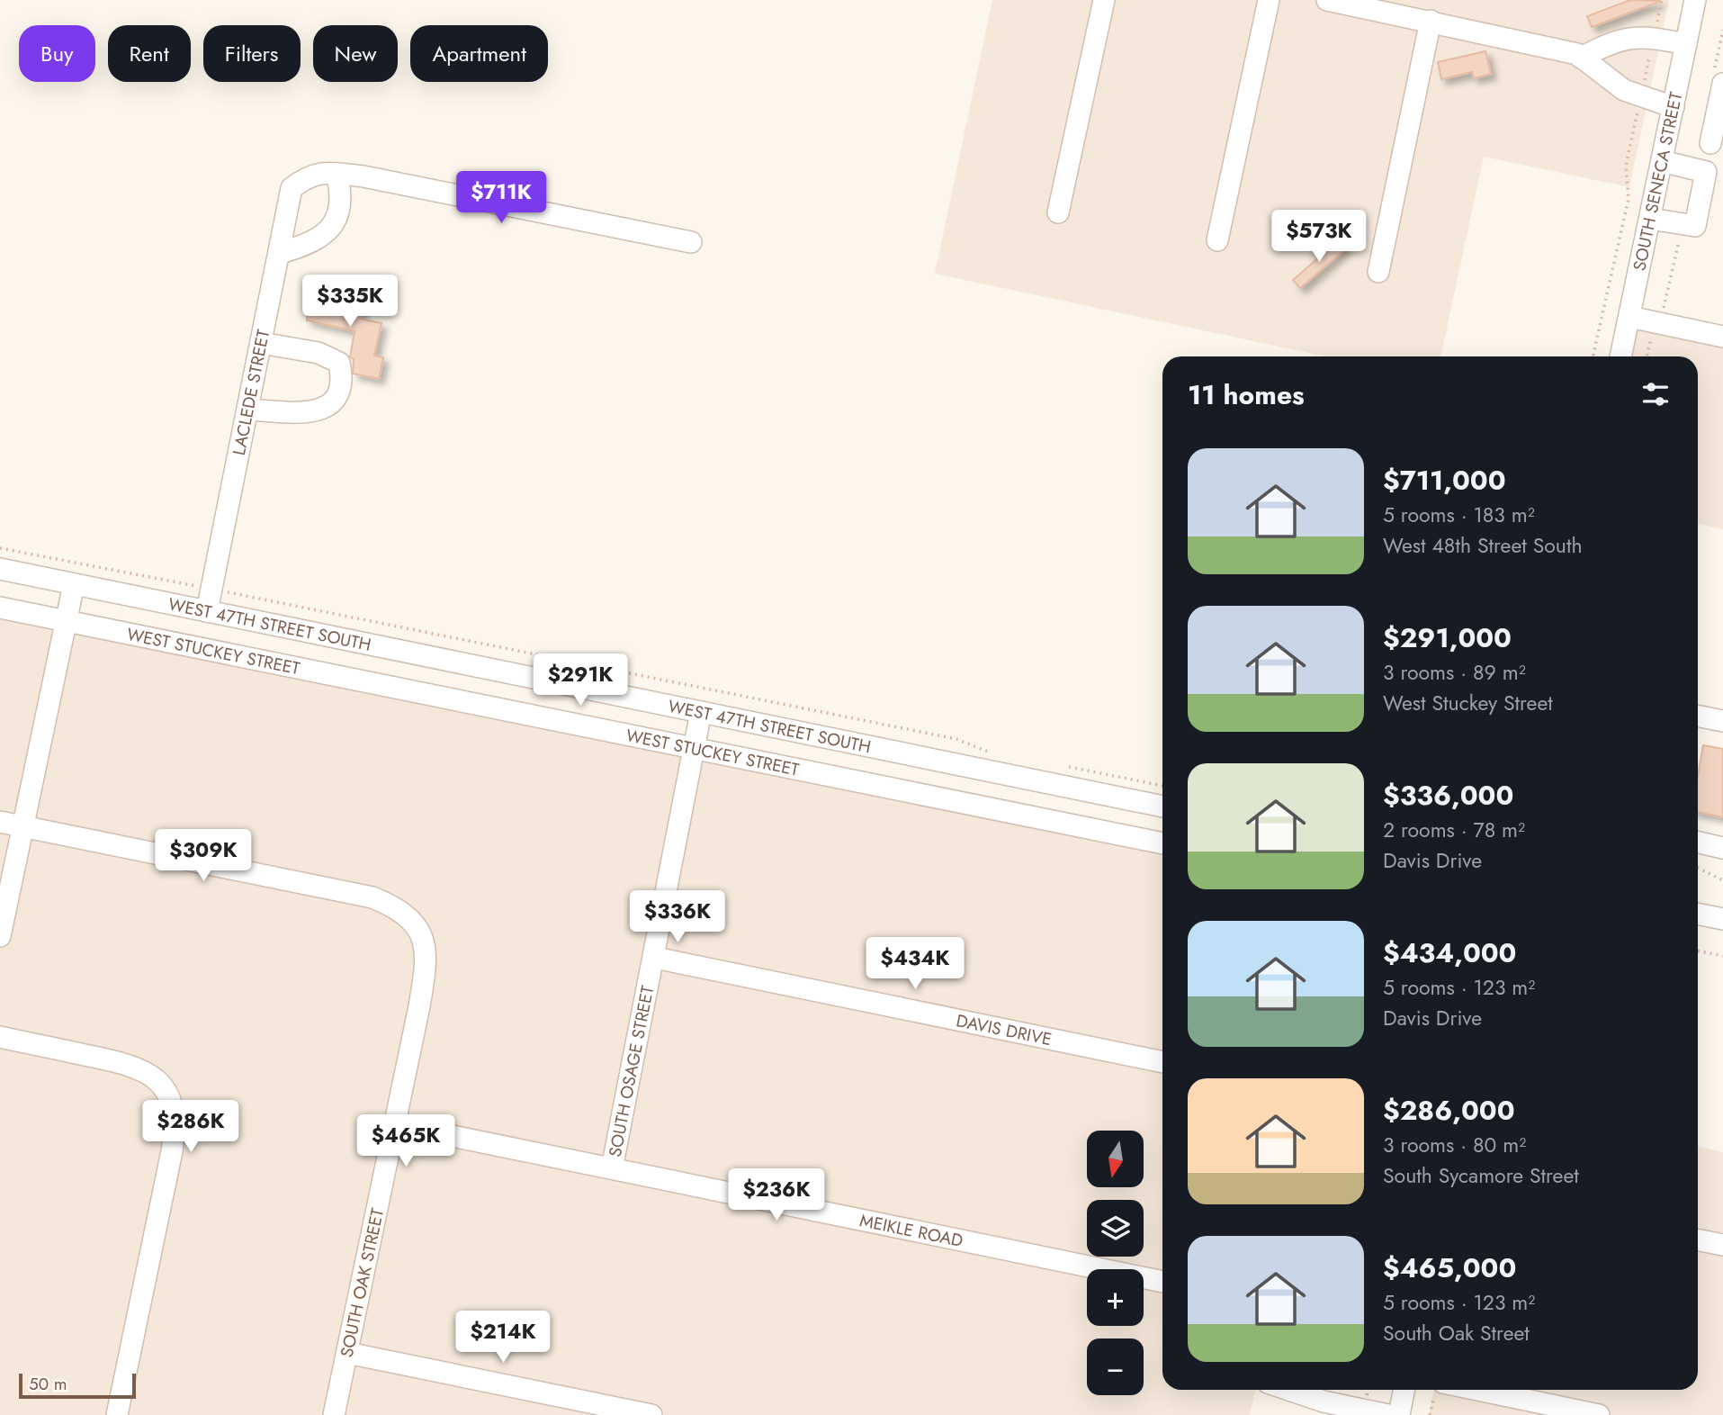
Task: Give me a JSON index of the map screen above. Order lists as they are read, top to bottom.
{
  "streets": {
    "street": [
      "SOUTH SENECA STREET",
      "LACLEDE STREET",
      "WEST 47TH STREET SOUTH",
      "WEST STUCKEY STREET",
      "DAVIS DRIVE",
      "SOUTH OSAGE STREET",
      "MEIKLE ROAD",
      "SOUTH OAK STREET"
    ]
  },
  "crossings": [
    ["LACLEDE STREET", "WEST 47TH STREET SOUTH"],
    ["WEST 47TH STREET SOUTH", "SOUTH OSAGE STREET"],
    ["WEST STUCKEY STREET", "SOUTH OSAGE STREET"],
    ["DAVIS DRIVE", "SOUTH OSAGE STREET"],
    ["SOUTH OSAGE STREET", "MEIKLE ROAD"],
    ["MEIKLE ROAD", "SOUTH OAK STREET"]
  ],
  "scale_bar": "50 m",
  "north": "bottom",
  "page": {
    "chip": [
      "Buy",
      "Rent",
      "Filters",
      "New",
      "Apartment"
    ],
    "price": [
      "$711K",
      "$573K",
      "$335K",
      "$291K",
      "$309K",
      "$336K",
      "$434K",
      "$286K",
      "$465K",
      "$236K",
      "$214K"
    ],
    "heading": "11 homes",
    "list": [
      {
        "name": "$711,000",
        "note": "5 rooms · 183 m² · West 48th Street South"
      },
      {
        "name": "$291,000",
        "note": "3 rooms · 89 m² · West Stuckey Street"
      },
      {
        "name": "$336,000",
        "note": "2 rooms · 78 m² · Davis Drive"
      },
      {
        "name": "$434,000",
        "note": "5 rooms · 123 m² · Davis Drive"
      },
      {
        "name": "$286,000",
        "note": "3 rooms · 80 m² · South Sycamore Street"
      },
      {
        "name": "$465,000",
        "note": "5 rooms · 123 m² · South Oak Street"
      }
    ],
    "map_buttons": ["+", "−"],
    "scale": "50 m"
  }
}
